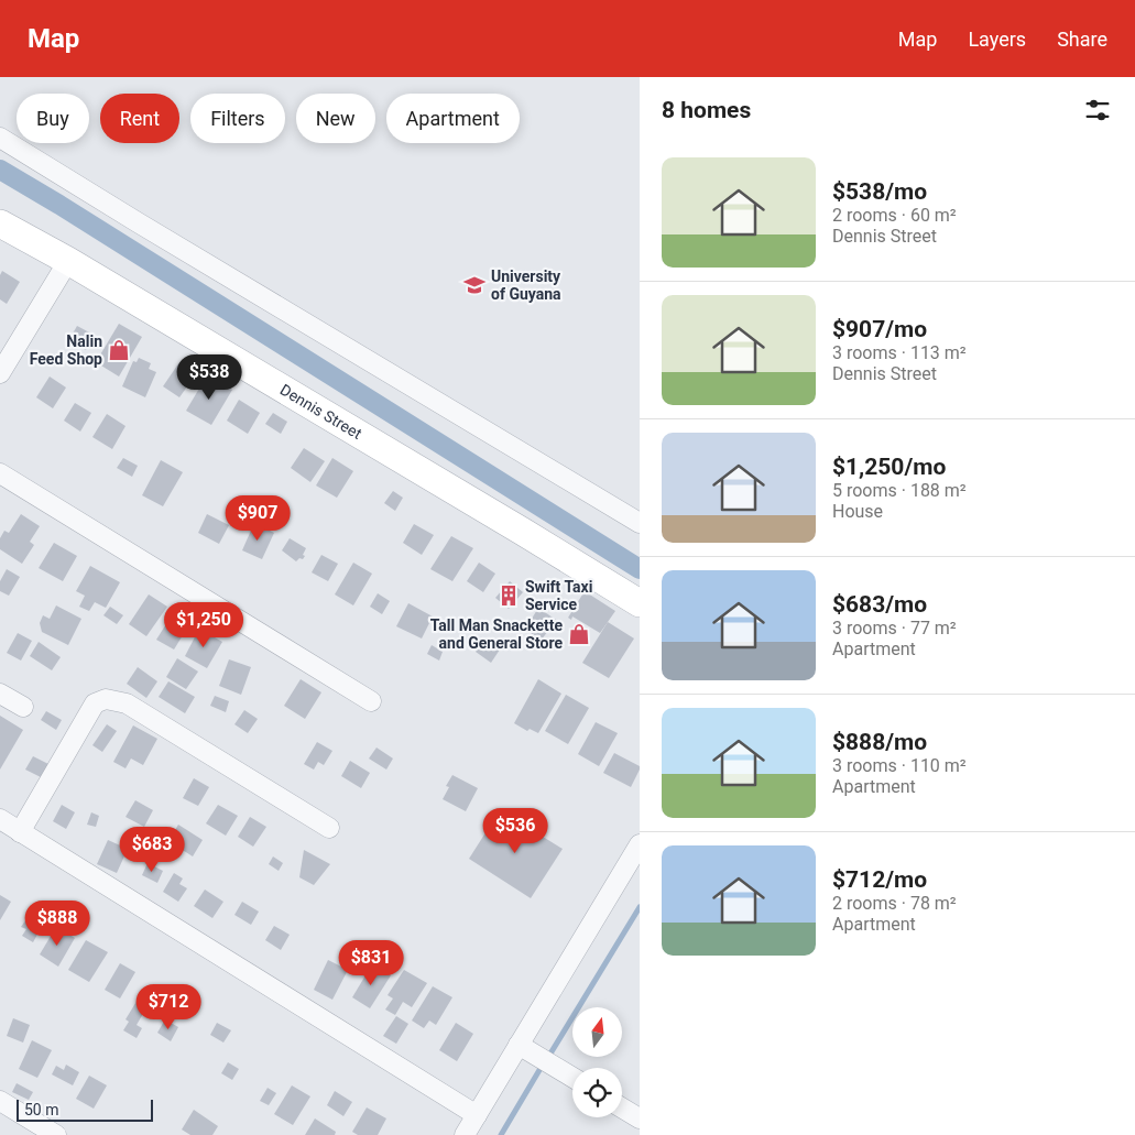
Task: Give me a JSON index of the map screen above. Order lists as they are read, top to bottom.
{
  "streets": {
    "street": ["Dennis Street"]
  },
  "places": {
    "school or university": ["University of Guyana"],
    "shop": ["Nalin Feed Shop", "Tall Man Snackette and General Store"],
    "building": ["Swift Taxi Service"]
  },
  "scale_bar": "50 m",
  "north": "top",
  "page": {
    "header": "Map",
    "nav": ["Map", "Layers", "Share"],
    "heading": "8 homes",
    "chip": [
      "Buy",
      "Rent",
      "Filters",
      "New",
      "Apartment"
    ],
    "list": [
      {
        "name": "$538/mo",
        "note": "2 rooms · 60 m² · Dennis Street"
      },
      {
        "name": "$907/mo",
        "note": "3 rooms · 113 m² · Dennis Street"
      },
      {
        "name": "$1,250/mo",
        "note": "5 rooms · 188 m² · House"
      },
      {
        "name": "$683/mo",
        "note": "3 rooms · 77 m² · Apartment"
      },
      {
        "name": "$888/mo",
        "note": "3 rooms · 110 m² · Apartment"
      },
      {
        "name": "$712/mo",
        "note": "2 rooms · 78 m² · Apartment"
      }
    ],
    "price": [
      "$538",
      "$907",
      "$1,250",
      "$536",
      "$683",
      "$888",
      "$831",
      "$712"
    ],
    "scale": "50 m"
  }
}
